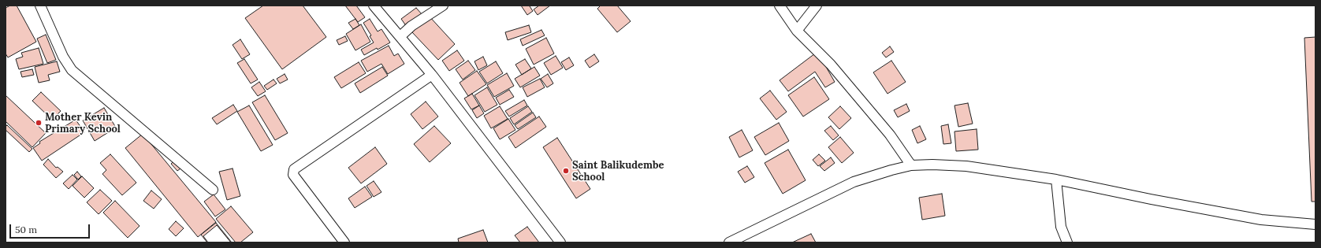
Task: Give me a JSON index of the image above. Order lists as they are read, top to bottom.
{
  "places": ["Mother Kevin Primary School", "Saint Balikudembe School"],
  "scale_bar": "50 m"
}
